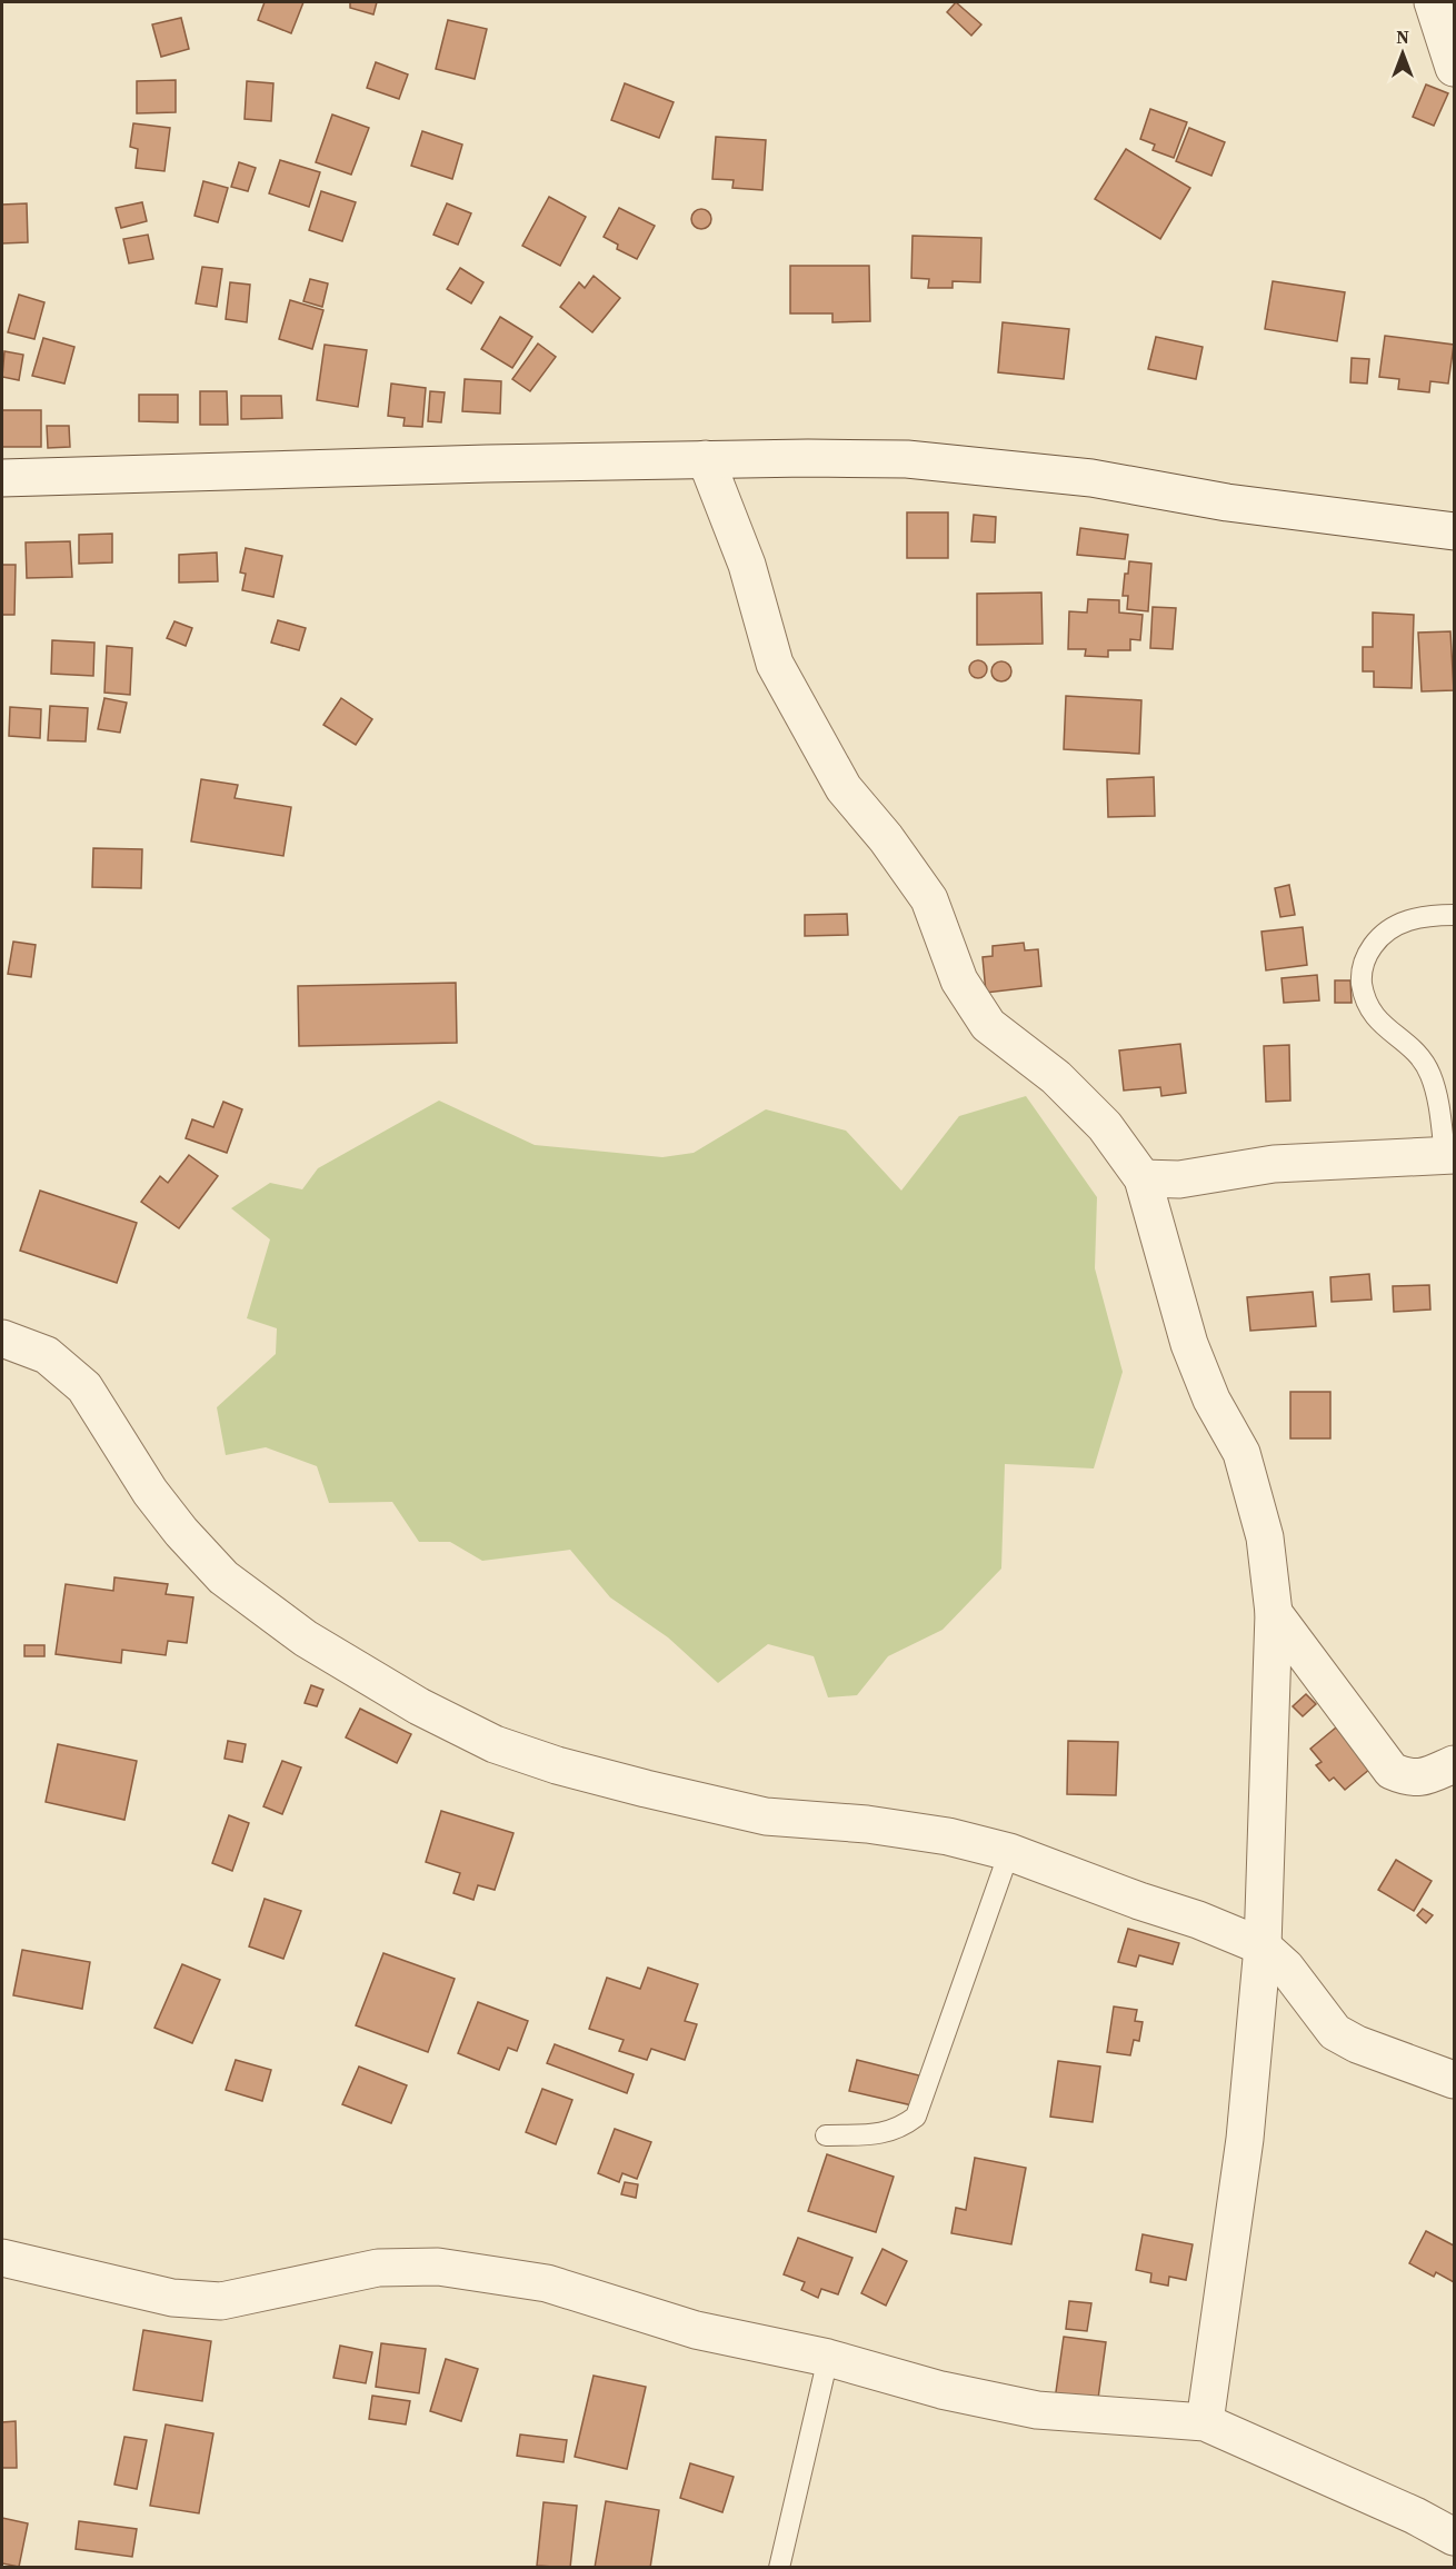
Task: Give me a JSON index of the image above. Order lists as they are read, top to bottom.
{
  "north": "top"
}
